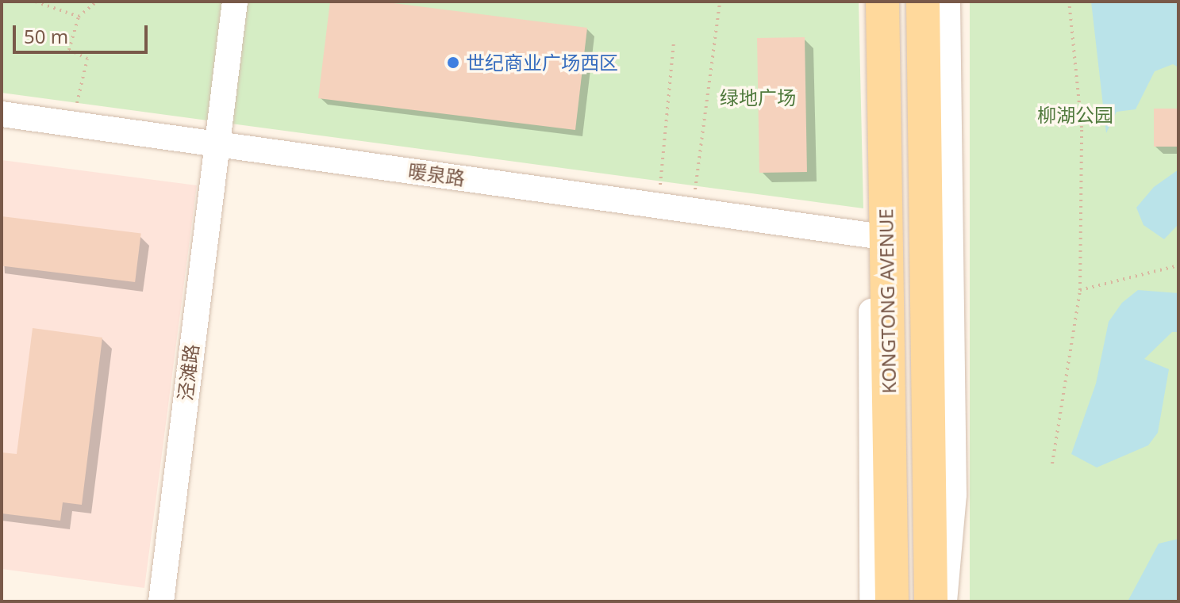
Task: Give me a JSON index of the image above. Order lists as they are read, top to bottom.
{
  "streets": {
    "main road": ["KONGTONG AVENUE"],
    "street": ["暖泉路", "泾滩路"]
  },
  "crossings": [
    ["暖泉路", "泾滩路"]
  ],
  "parks": ["绿地广场", "柳湖公园"],
  "places": ["世纪商业广场西区"],
  "scale_bar": "50 m"
}
